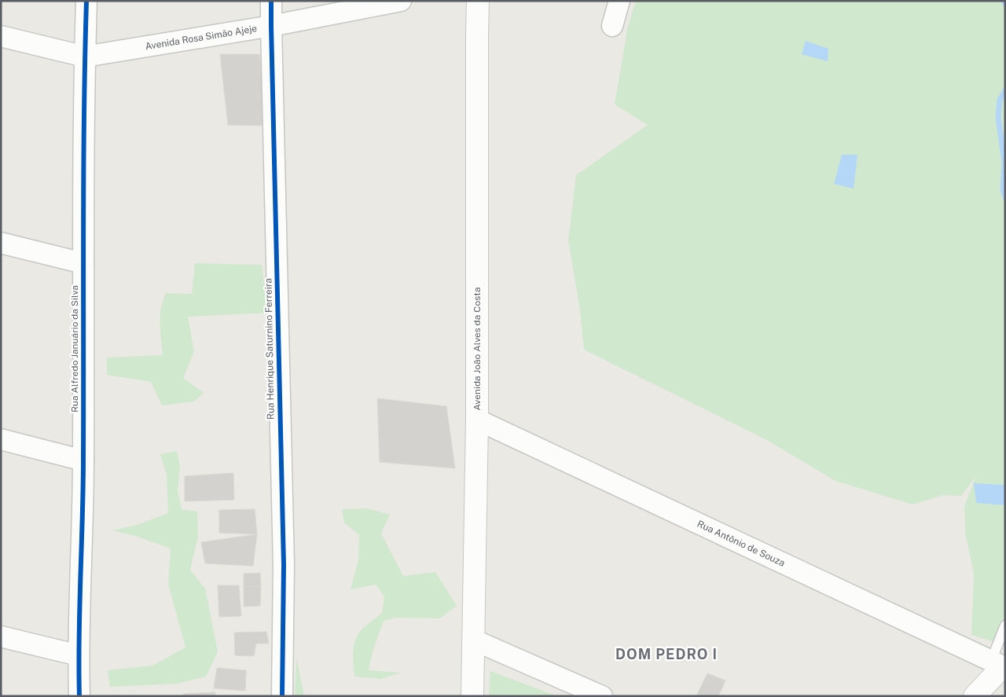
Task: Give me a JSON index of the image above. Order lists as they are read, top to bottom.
{
  "streets": {
    "street": [
      "Avenida Rosa Simão Ajeje",
      "Rua Alfredo Januário da Silva",
      "Rua Henrique Saturnino Ferreira",
      "Avenida João Alves da Costa",
      "Rua Antônio de Souza"
    ]
  },
  "crossings": [
    ["Avenida Rosa Simão Ajeje", "Rua Alfredo Januário da Silva"],
    ["Avenida Rosa Simão Ajeje", "Rua Henrique Saturnino Ferreira"],
    ["Avenida João Alves da Costa", "Rua Antônio de Souza"]
  ],
  "districts": ["DOM PEDRO I"]
}
